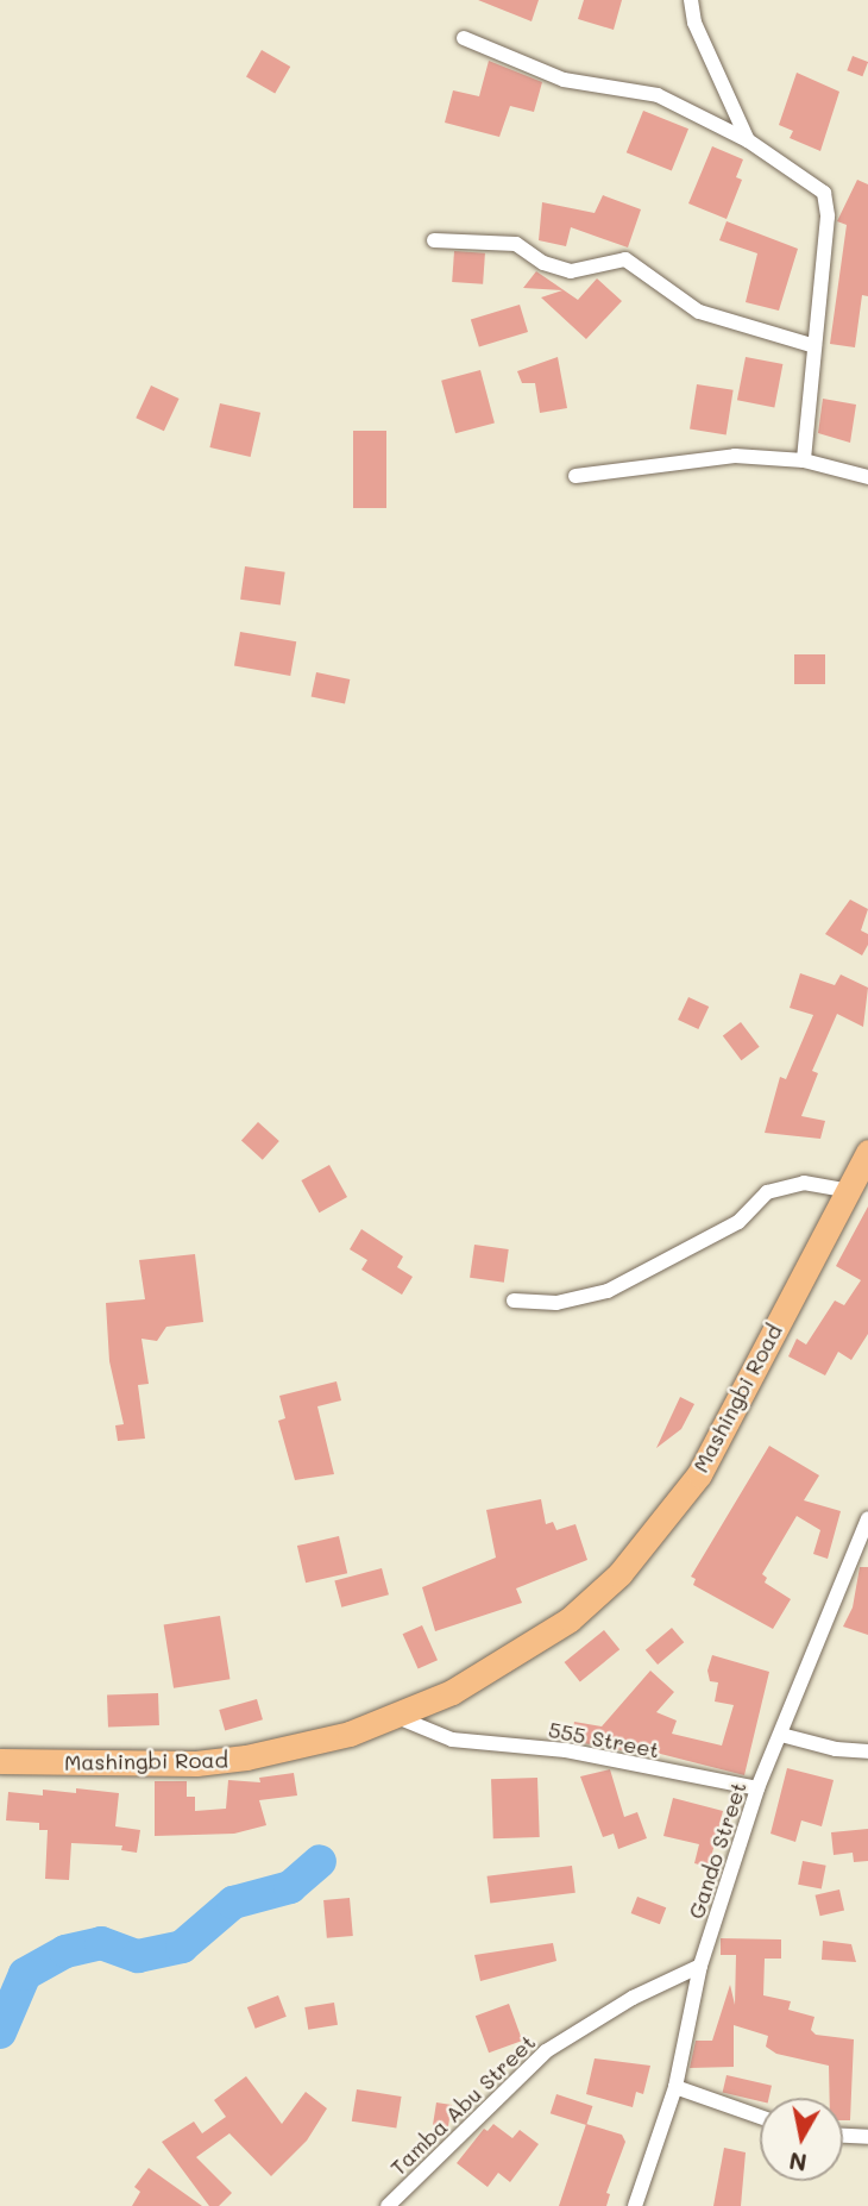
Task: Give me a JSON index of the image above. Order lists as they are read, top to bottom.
{
  "streets": {
    "main road": ["Mashingbi Road"],
    "street": ["555 Street", "Gando Street", "Tamba Abu Street"]
  },
  "crossings": [
    ["Mashingbi Road", "555 Street"],
    ["555 Street", "Gando Street"],
    ["Gando Street", "Tamba Abu Street"]
  ],
  "north": "bottom"
}
